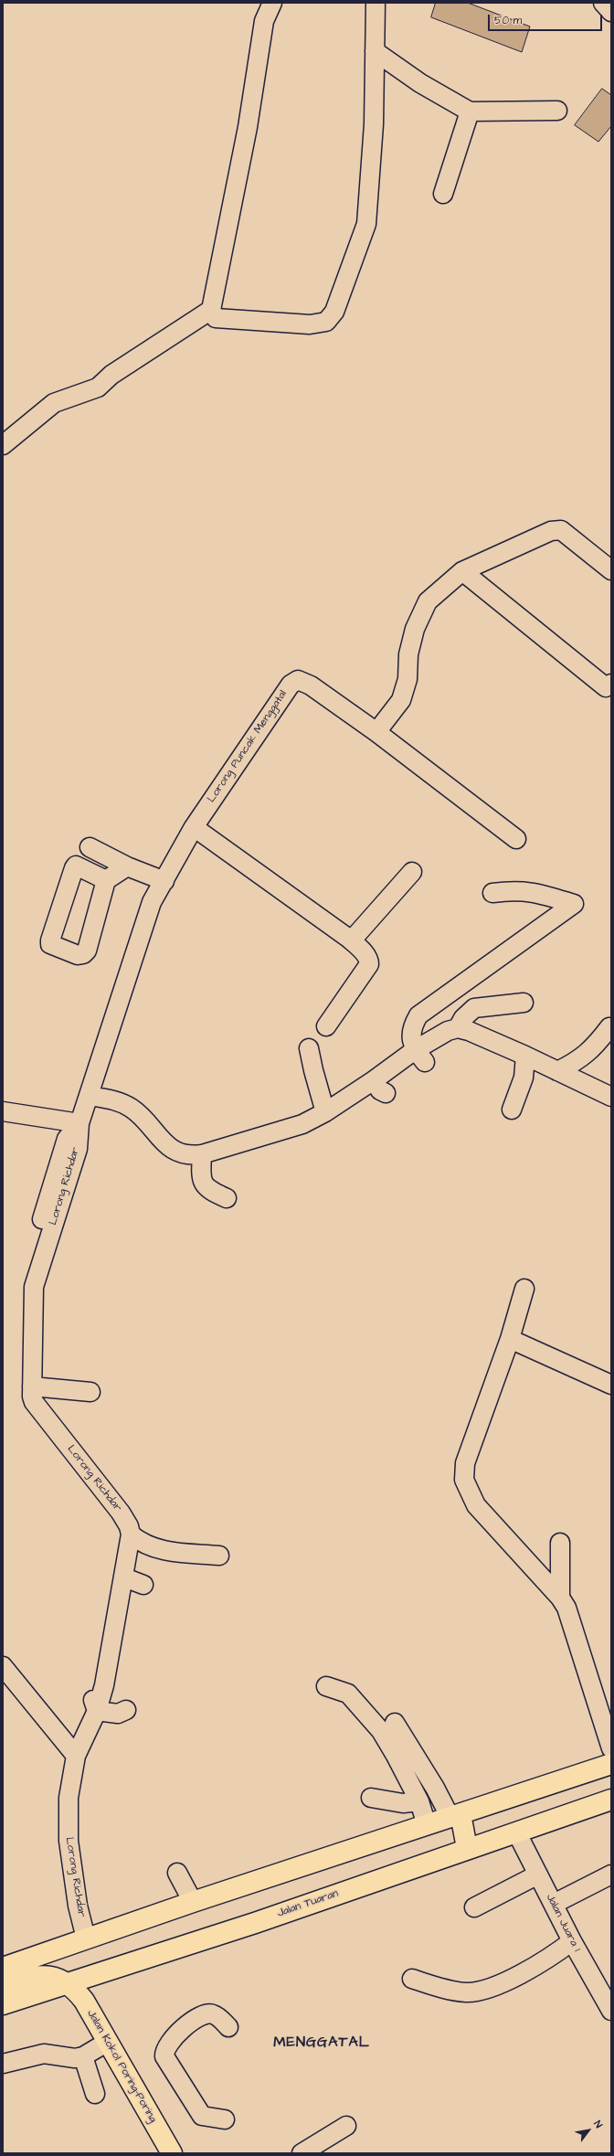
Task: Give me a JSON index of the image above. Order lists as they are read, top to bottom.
{
  "streets": {
    "main road": ["Jalan Tuaran", "Jalan Kokol Poring-Poring"],
    "street": ["Lorong Puncak Menggatal", "Lorong Richdar", "Jalan Juara 1"]
  },
  "crossings": [
    ["Lorong Puncak Menggatal", "Lorong Richdar"],
    ["Jalan Tuaran", "Jalan Juara 1"],
    ["Jalan Tuaran", "Jalan Kokol Poring-Poring"]
  ],
  "districts": ["MENGGATAL"],
  "scale_bar": "50 m",
  "north": "top right"
}
